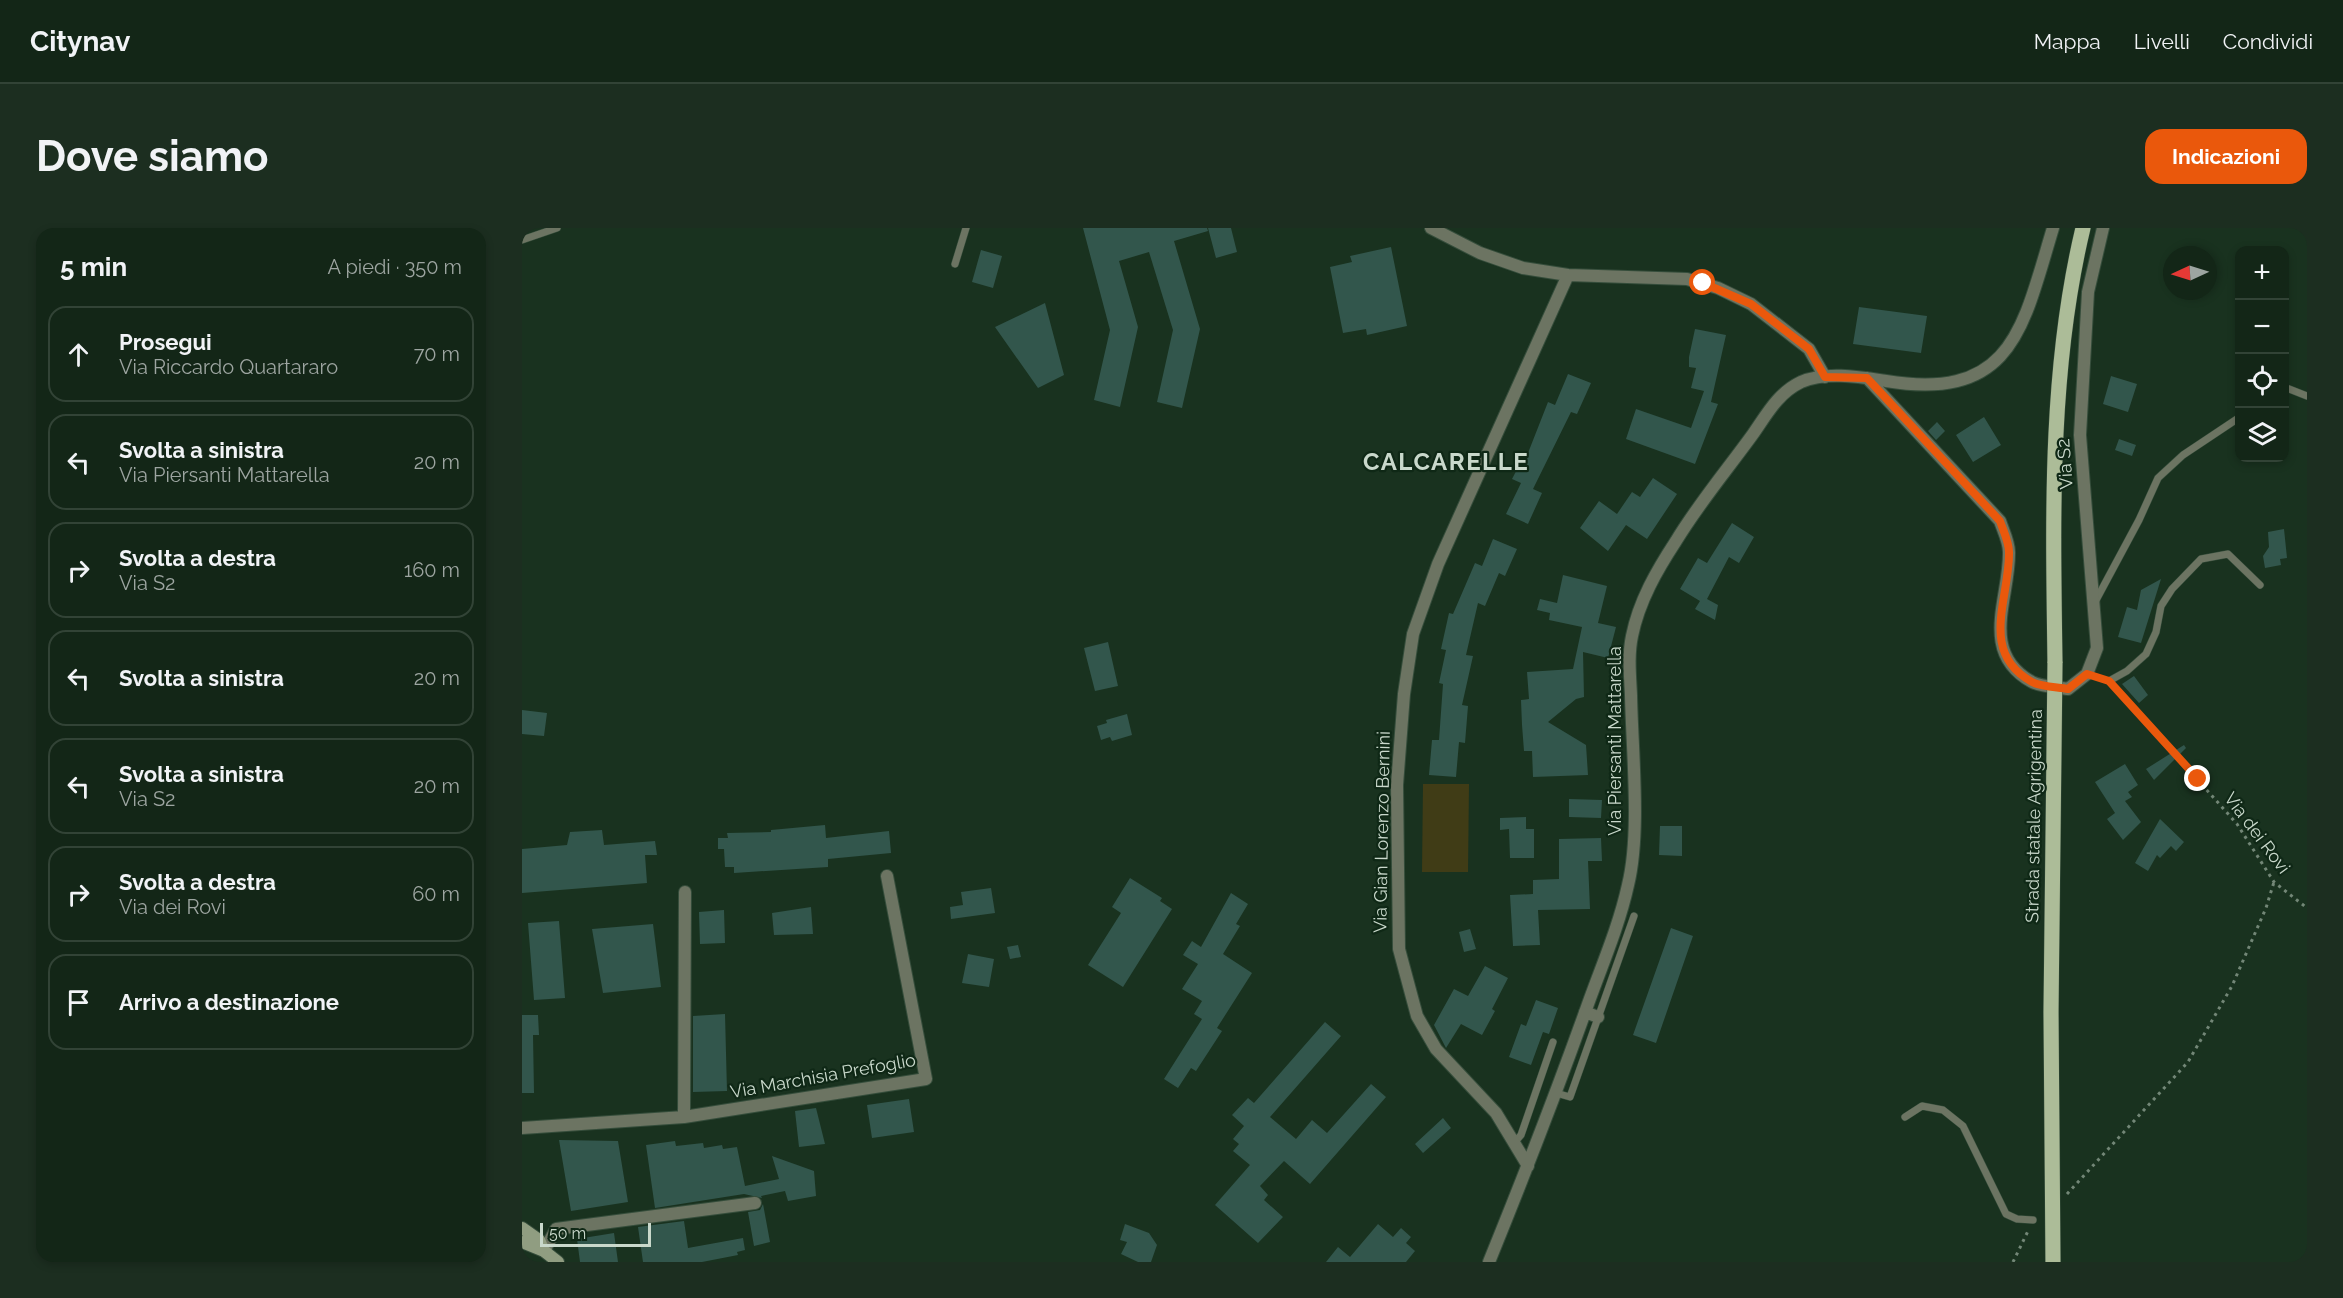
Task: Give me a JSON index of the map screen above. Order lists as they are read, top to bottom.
{
  "streets": {
    "main road": ["Strada statale Agrigentina"],
    "street": [
      "Via S2",
      "Via Piersanti Mattarella",
      "Via Gian Lorenzo Bernini",
      "Via Marchisia Prefoglio"
    ],
    "path": ["Via dei Rovi"]
  },
  "crossings": [
    ["Via S2", "Via Piersanti Mattarella"],
    ["Via Piersanti Mattarella", "Via Gian Lorenzo Bernini"]
  ],
  "districts": ["CALCARELLE"],
  "scale_bar": "50 m",
  "north": "left",
  "page": {
    "header": "Citynav",
    "nav": ["Mappa", "Livelli", "Condividi"],
    "buttons": "Indicazioni",
    "title": "Dove siamo",
    "heading": ["5 min", "A piedi · 350 m"],
    "map_buttons": ["+", "−"],
    "list": [
      ["Prosegui", "Via Riccardo Quartararo", "70 m"],
      ["Svolta a sinistra", "Via Piersanti Mattarella", "20 m"],
      ["Svolta a destra", "Via S2", "160 m"],
      ["Svolta a sinistra", "20 m"],
      ["Svolta a sinistra", "Via S2", "20 m"],
      ["Svolta a destra", "Via dei Rovi", "60 m"],
      "Arrivo a destinazione"
    ],
    "scale": "50 m"
  }
}
